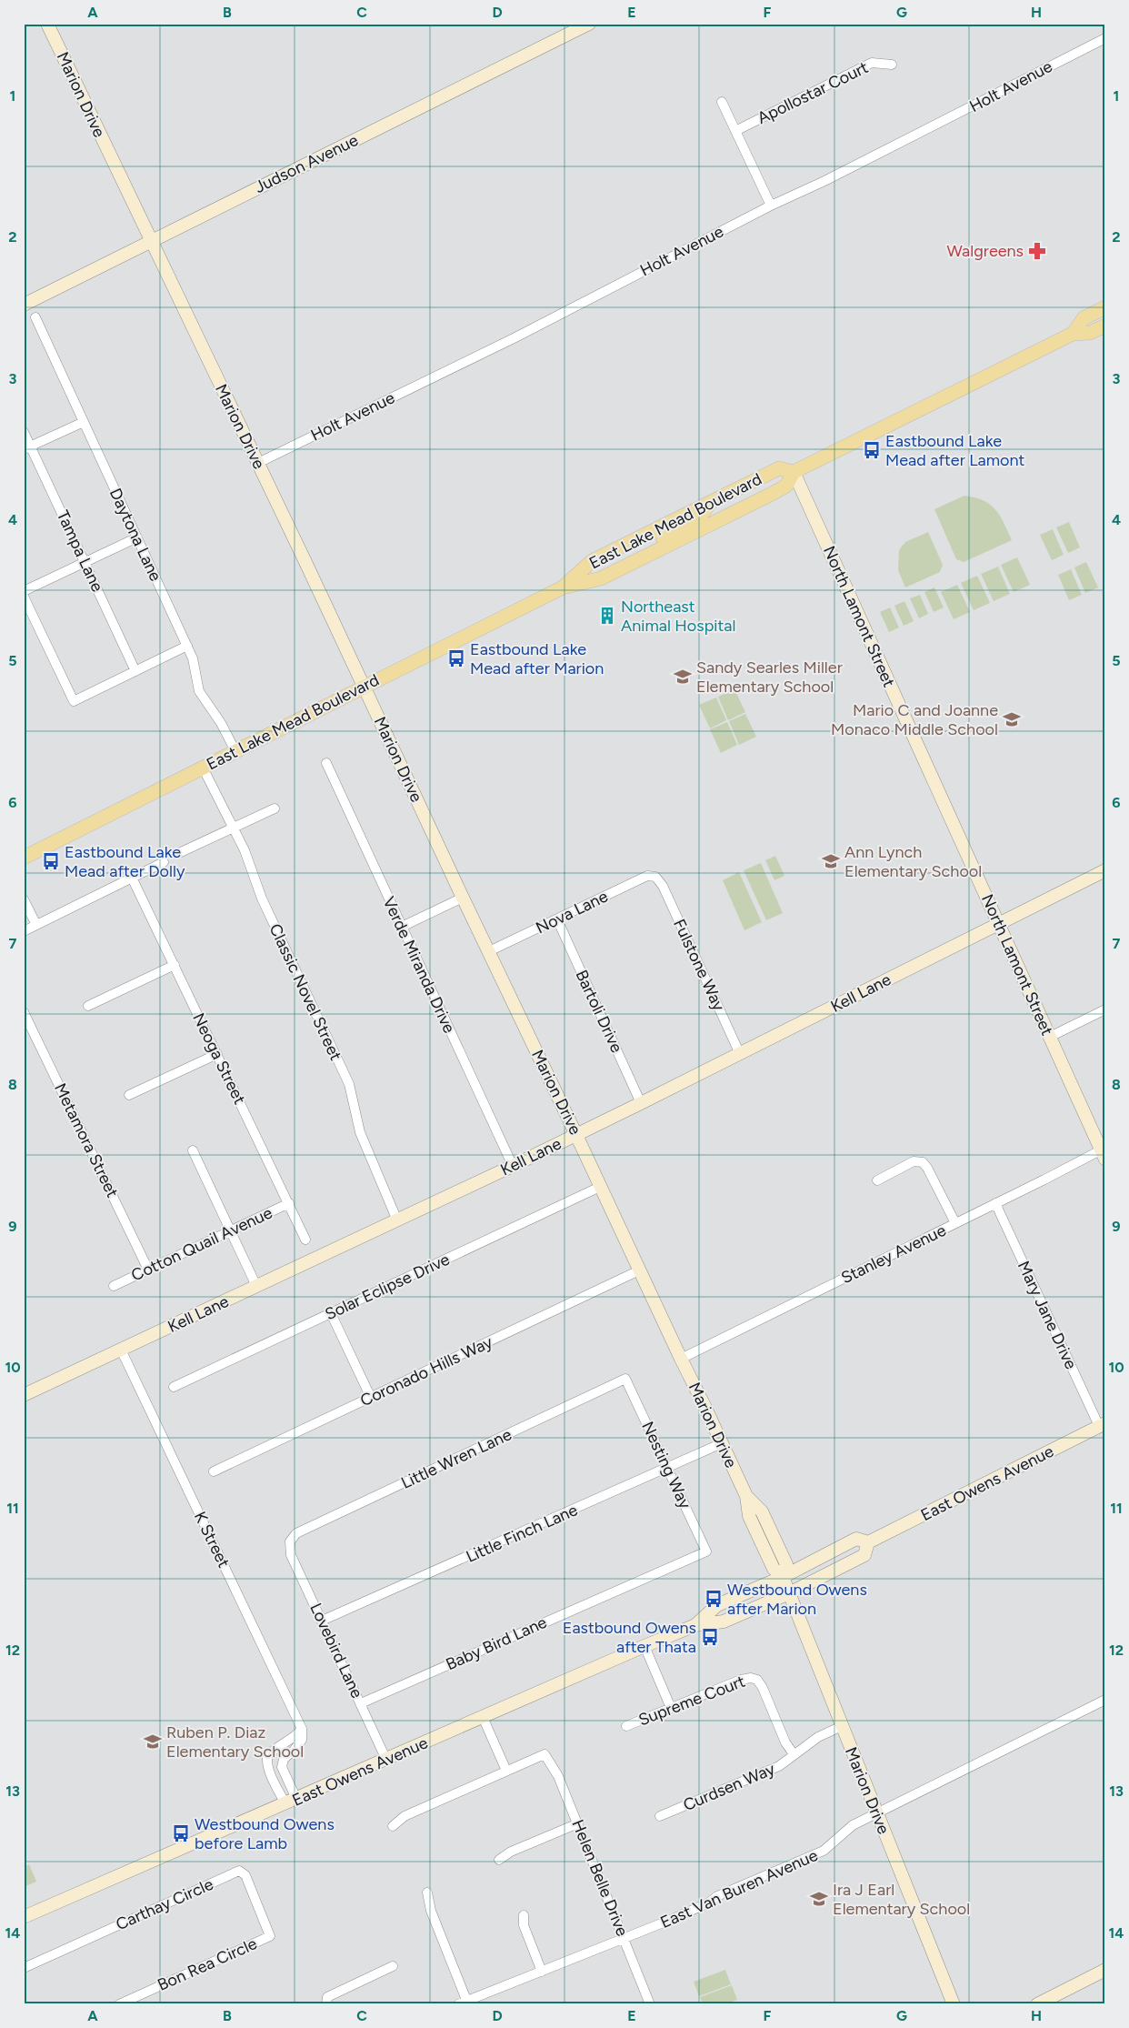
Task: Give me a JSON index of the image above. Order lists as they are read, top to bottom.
{
  "streets": {
    "main road": ["East Lake Mead Boulevard"],
    "street": [
      "Holt Avenue",
      "Apollostar Court",
      "Marion Drive",
      "Judson Avenue",
      "Daytona Lane",
      "Tampa Lane",
      "North Lamont Street",
      "Nova Lane",
      "Verde Miranda Drive",
      "Fulstone Way",
      "Classic Novel Street",
      "Kell Lane",
      "Bartoli Drive",
      "Neoga Street",
      "Metamora Street",
      "Cotton Quail Avenue",
      "Stanley Avenue",
      "Solar Eclipse Drive",
      "Mary Jane Drive",
      "Coronado Hills Way",
      "Little Wren Lane",
      "Nesting Way",
      "East Owens Avenue",
      "Little Finch Lane",
      "K Street",
      "Baby Bird Lane",
      "Lovebird Lane",
      "Supreme Court",
      "Curdsen Way",
      "Helen Belle Drive",
      "East Van Buren Avenue",
      "Carthay Circle",
      "Bon Rea Circle"
    ]
  },
  "crossings": [
    ["Holt Avenue", "Marion Drive"],
    ["Marion Drive", "Judson Avenue"],
    ["Marion Drive", "East Lake Mead Boulevard"],
    ["Marion Drive", "Nova Lane"],
    ["Marion Drive", "Kell Lane"],
    ["Marion Drive", "Stanley Avenue"],
    ["Marion Drive", "Solar Eclipse Drive"],
    ["Marion Drive", "Coronado Hills Way"],
    ["Marion Drive", "East Owens Avenue"],
    ["Marion Drive", "Little Finch Lane"],
    ["Marion Drive", "Curdsen Way"],
    ["Marion Drive", "East Van Buren Avenue"],
    ["East Lake Mead Boulevard", "Daytona Lane"],
    ["East Lake Mead Boulevard", "North Lamont Street"],
    ["East Lake Mead Boulevard", "Classic Novel Street"],
    ["North Lamont Street", "Kell Lane"],
    ["North Lamont Street", "Stanley Avenue"],
    ["Nova Lane", "Fulstone Way"],
    ["Nova Lane", "Bartoli Drive"],
    ["Verde Miranda Drive", "Kell Lane"],
    ["Fulstone Way", "Kell Lane"],
    ["Classic Novel Street", "Kell Lane"],
    ["Kell Lane", "Bartoli Drive"],
    ["Kell Lane", "K Street"],
    ["Neoga Street", "Cotton Quail Avenue"],
    ["Metamora Street", "Cotton Quail Avenue"],
    ["Stanley Avenue", "Mary Jane Drive"],
    ["Mary Jane Drive", "East Owens Avenue"],
    ["Little Wren Lane", "Nesting Way"],
    ["Little Wren Lane", "Lovebird Lane"],
    ["Nesting Way", "Little Finch Lane"],
    ["Nesting Way", "Baby Bird Lane"],
    ["East Owens Avenue", "Lovebird Lane"],
    ["Little Finch Lane", "Lovebird Lane"],
    ["Baby Bird Lane", "Lovebird Lane"],
    ["Supreme Court", "Curdsen Way"],
    ["Helen Belle Drive", "East Van Buren Avenue"],
    ["Carthay Circle", "Bon Rea Circle"]
  ],
  "places": {
    "pharmacy": ["Walgreens"],
    "bus stop": [
      "Eastbound Lake Mead after Lamont",
      "Eastbound Lake Mead after Marion",
      "Eastbound Lake Mead after Dolly",
      "Westbound Owens after Marion",
      "Eastbound Owens after Thata",
      "Westbound Owens before Lamb"
    ],
    "building": ["Northeast Animal Hospital"],
    "school or university": [
      "Sandy Searles Miller Elementary School",
      "Mario C and Joanne Monaco Middle School",
      "Ann Lynch Elementary School",
      "Ruben P. Diaz Elementary School",
      "Ira J Earl Elementary School"
    ]
  },
  "grid": {
    "columns": [
      "A",
      "B",
      "C",
      "D",
      "E",
      "F",
      "G",
      "H"
    ],
    "rows": [
      "1",
      "2",
      "3",
      "4",
      "5",
      "6",
      "7",
      "8",
      "9",
      "10",
      "11",
      "12",
      "13",
      "14"
    ]
  }
}
